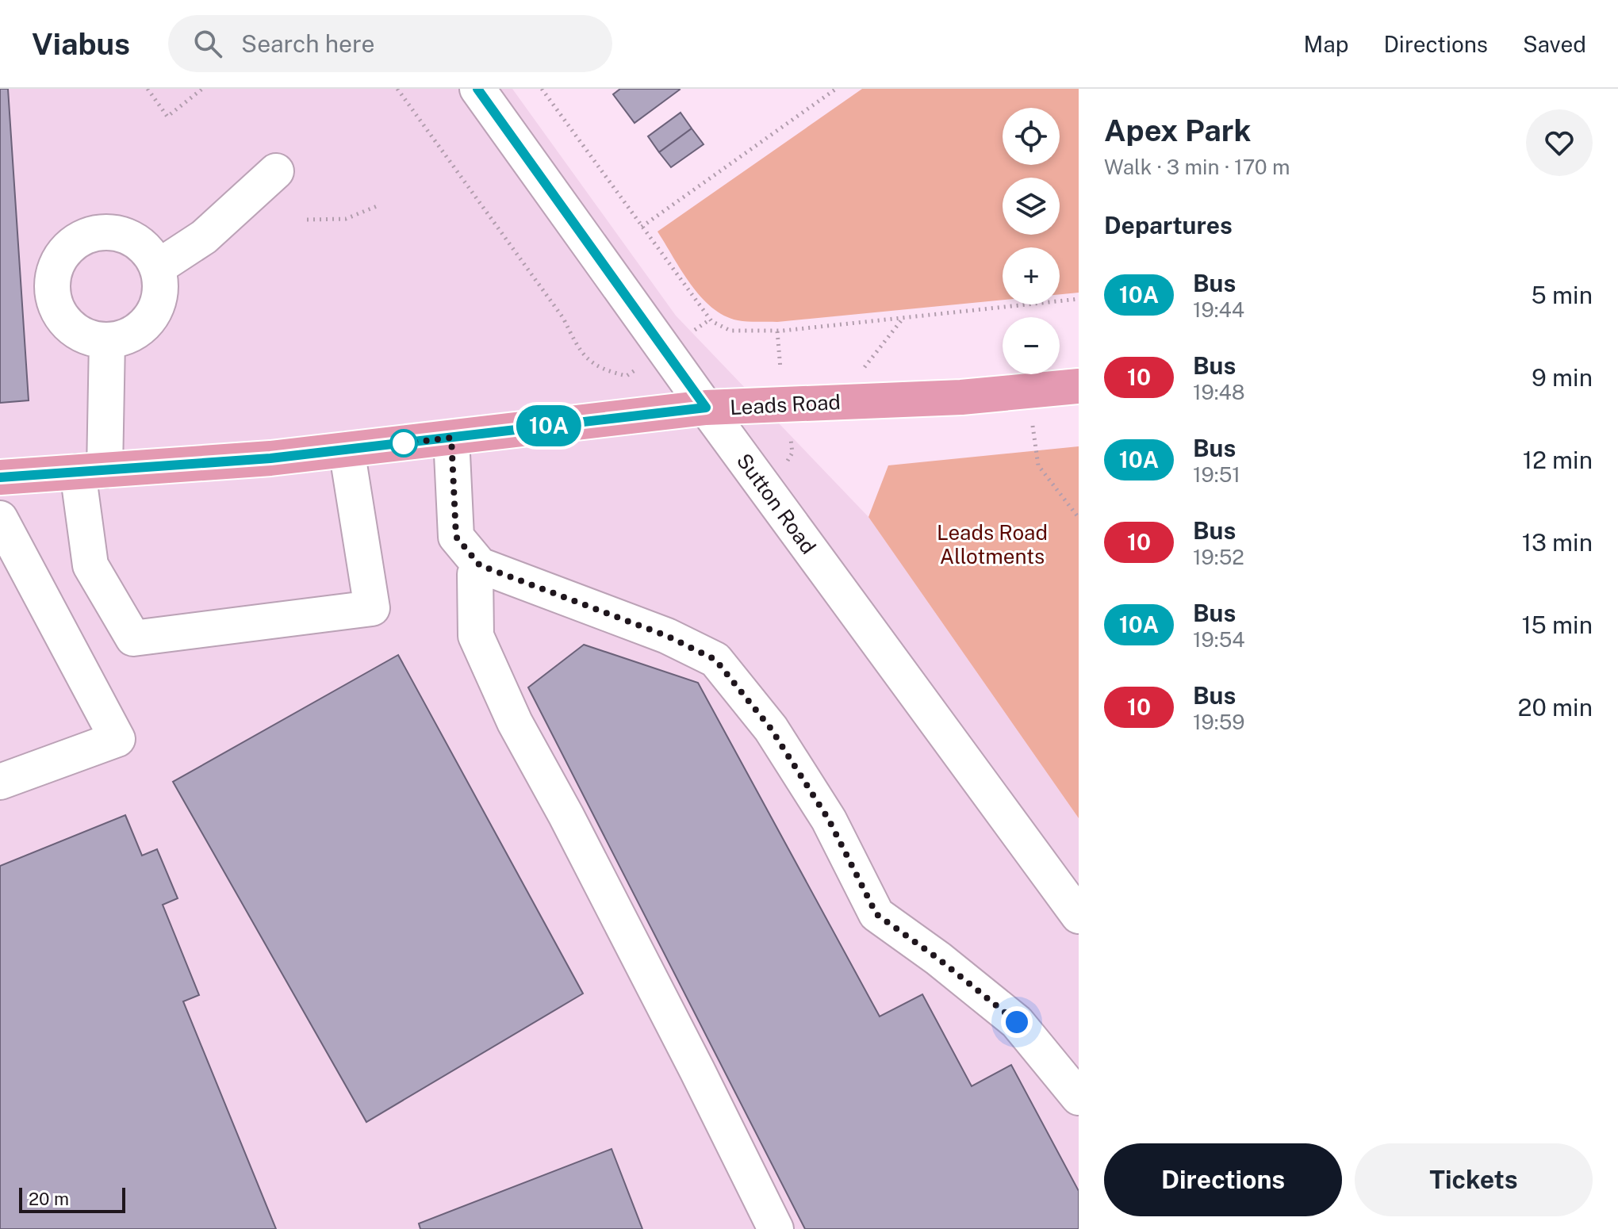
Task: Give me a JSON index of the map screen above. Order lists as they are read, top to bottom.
{
  "streets": {
    "main road": ["Leads Road"],
    "street": ["Sutton Road"]
  },
  "crossings": [
    ["Leads Road", "Sutton Road"]
  ],
  "parks": ["Leads Road Allotments"],
  "lines": ["bus line 10A"],
  "scale_bar": "20 m",
  "page": {
    "header": "Viabus",
    "search": "Search here",
    "nav": ["Map", "Directions", "Saved"],
    "on_map": "10A",
    "heading": [
      ["Apex Park", "Walk · 3 min · 170 m"],
      "Departures"
    ],
    "map_buttons": ["+", "−"],
    "list": [
      {
        "mark": "10A",
        "name": "Bus",
        "note": "19:44",
        "value": "5 min"
      },
      {
        "mark": "10",
        "name": "Bus",
        "note": "19:48",
        "value": "9 min"
      },
      {
        "mark": "10A",
        "name": "Bus",
        "note": "19:51",
        "value": "12 min"
      },
      {
        "mark": "10",
        "name": "Bus",
        "note": "19:52",
        "value": "13 min"
      },
      {
        "mark": "10A",
        "name": "Bus",
        "note": "19:54",
        "value": "15 min"
      },
      {
        "mark": "10",
        "name": "Bus",
        "note": "19:59",
        "value": "20 min"
      }
    ],
    "buttons": ["Directions", "Tickets"],
    "scale": "20 m"
  }
}
